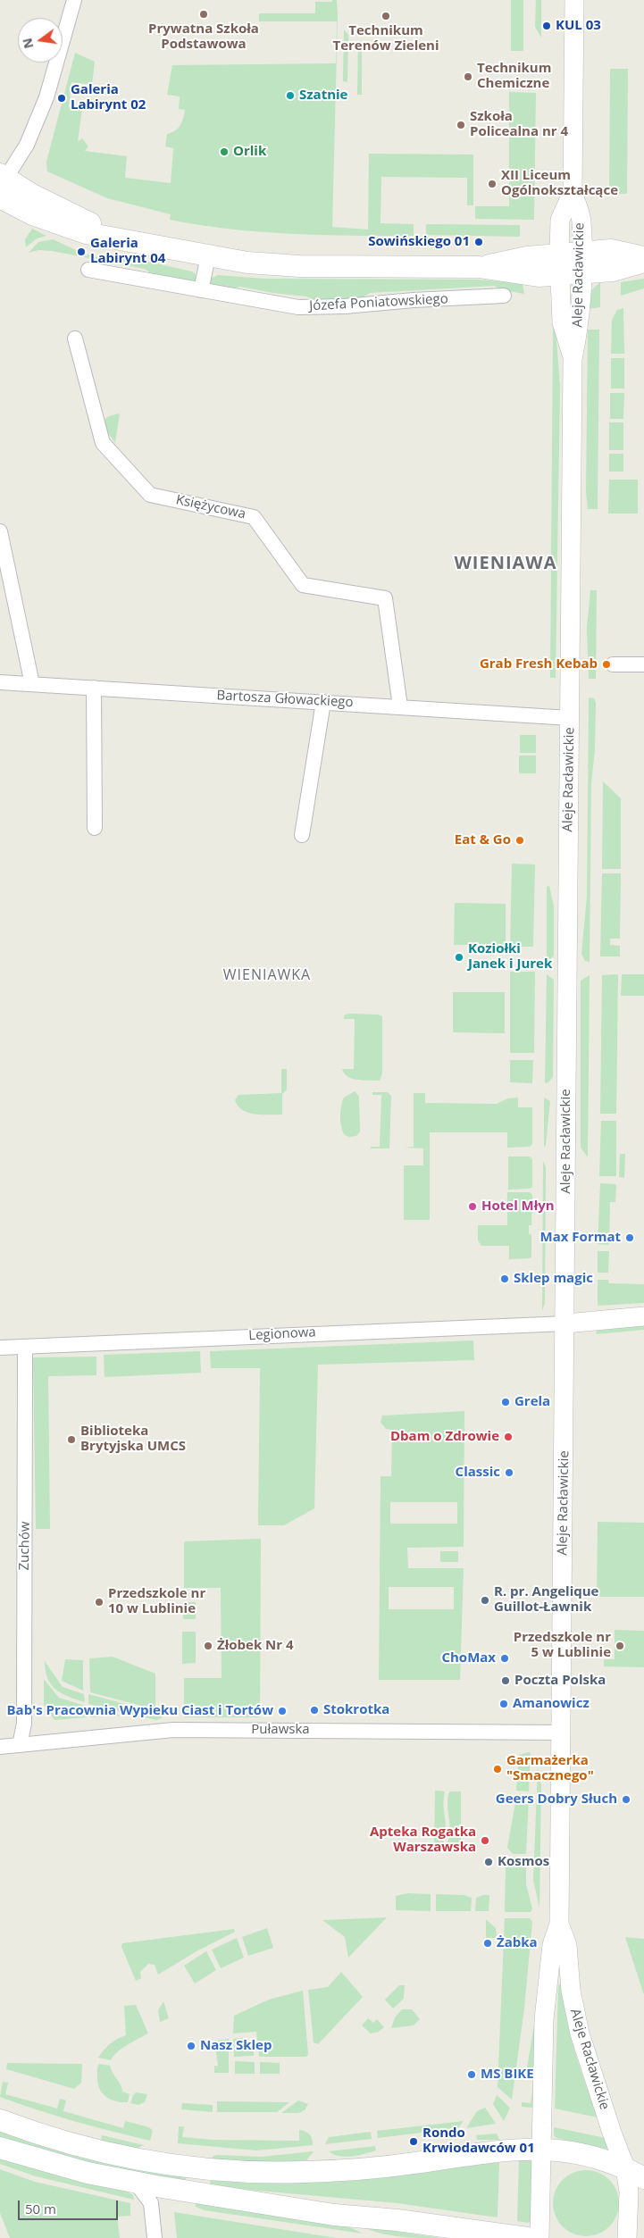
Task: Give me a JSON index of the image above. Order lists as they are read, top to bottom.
{
  "streets": {
    "street": [
      "Aleje Racławickie",
      "Józefa Poniatowskiego",
      "Księżycowa",
      "Bartosza Głowackiego",
      "Legionowa",
      "Zuchów",
      "Puławska"
    ]
  },
  "crossings": [
    ["Aleje Racławickie", "Bartosza Głowackiego"],
    ["Aleje Racławickie", "Legionowa"],
    ["Aleje Racławickie", "Puławska"],
    ["Księżycowa", "Bartosza Głowackiego"],
    ["Legionowa", "Zuchów"],
    ["Zuchów", "Puławska"]
  ],
  "districts": ["WIENIAWA", "WIENIAWKA"],
  "places": [
    "Prywatna Szkoła Podstawowa",
    "Technikum Terenów Zieleni",
    "KUL 03",
    "Technikum Chemiczne",
    "Szatnie",
    "Galeria Labirynt 02",
    "Szkoła Policealna nr 4",
    "Orlik",
    "XII Liceum Ogólnokształcące",
    "Sowińskiego 01",
    "Galeria Labirynt 04",
    "Grab Fresh Kebab",
    "Eat & Go",
    "Koziołki Janek i Jurek",
    "Hotel Młyn",
    "Max Format",
    "Sklep magic",
    "Grela",
    "Dbam o Zdrowie",
    "Biblioteka Brytyjska UMCS",
    "Classic",
    "R. pr. Angelique Guillot-Ławnik",
    "Przedszkole nr 10 w Lublinie",
    "Żłobek Nr 4",
    "Przedszkole nr 5 w Lublinie",
    "ChoMax",
    "Poczta Polska",
    "Amanowicz",
    "Stokrotka",
    "Bab's Pracownia Wypieku Ciast i Tortów",
    "Garmażerka \"Smacznego\"",
    "Geers Dobry Słuch",
    "Apteka Rogatka Warszawska",
    "Kosmos",
    "Żabka",
    "Nasz Sklep",
    "MS BIKE",
    "Rondo Krwiodawców 01"
  ],
  "scale_bar": "50 m",
  "north": "left"
}
